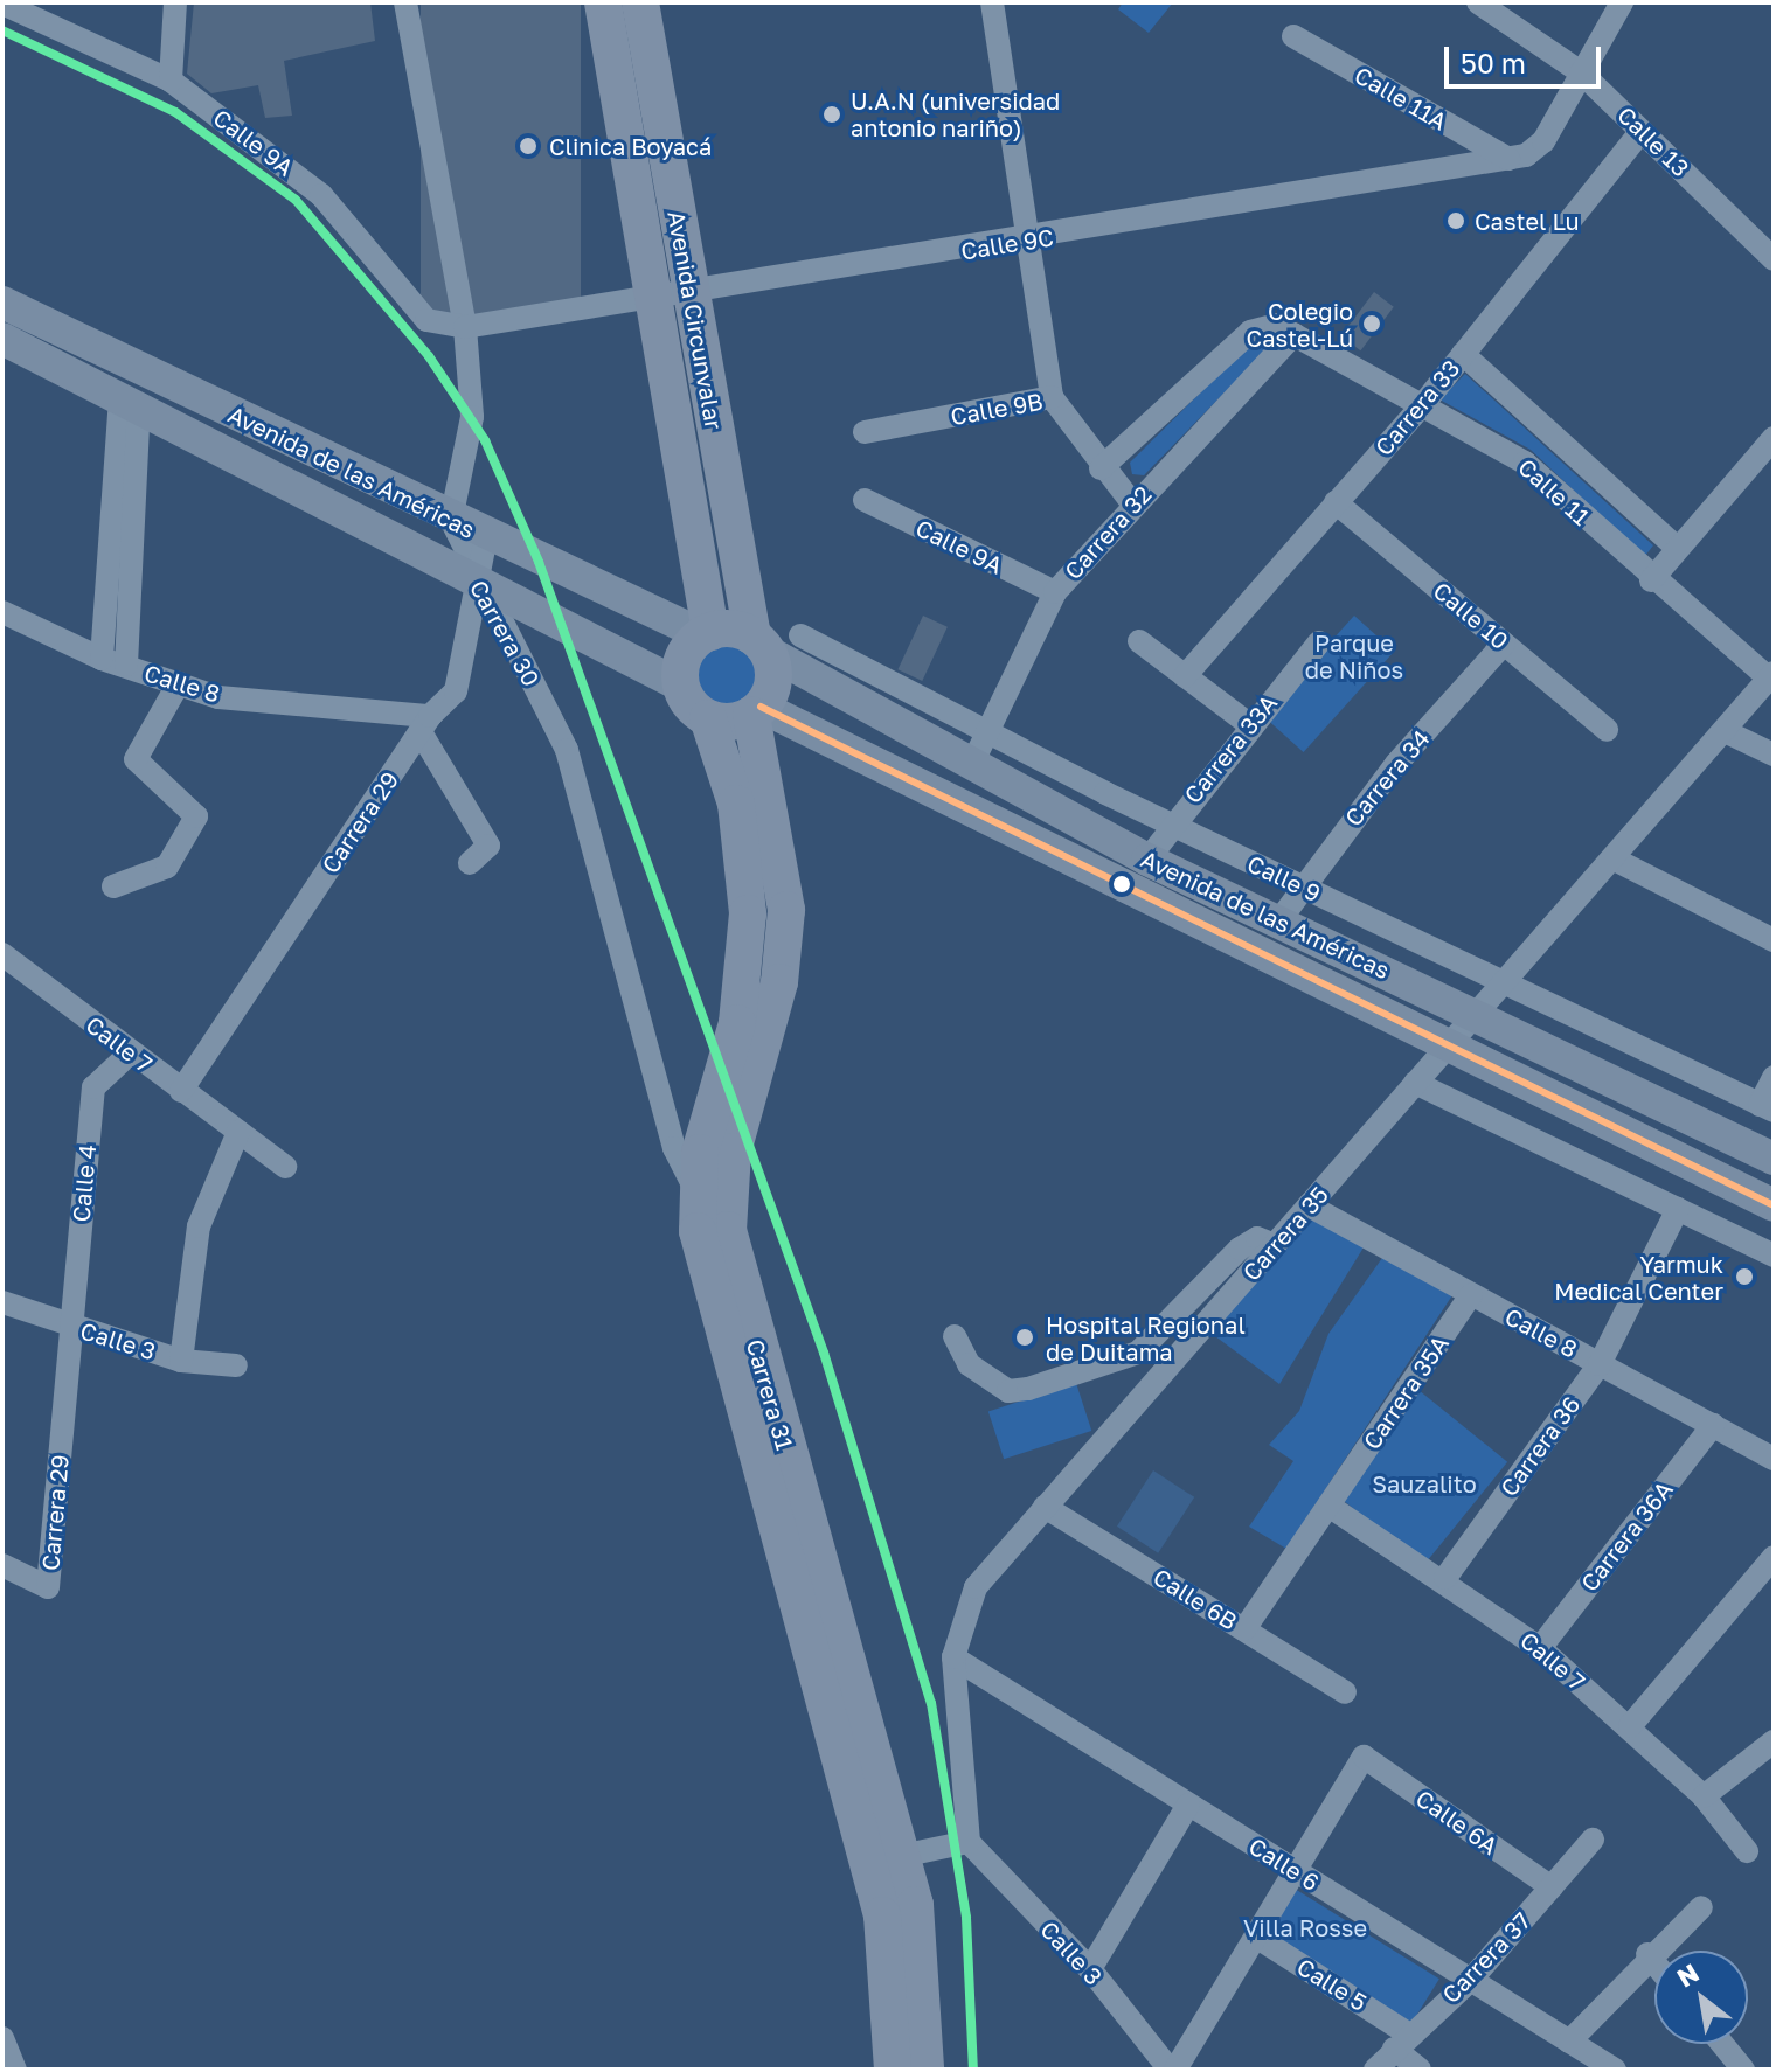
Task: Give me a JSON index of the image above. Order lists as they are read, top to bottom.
{
  "streets": {
    "highway": ["Avenida Circunvalar", "Carrera 31"],
    "main road": ["Avenida de las Américas"],
    "street": [
      "Calle 11A",
      "Calle 13",
      "Calle 9A",
      "Calle 9C",
      "Carrera 33",
      "Calle 9B",
      "Calle 11",
      "Carrera 32",
      "Calle 10",
      "Carrera 30",
      "Calle 8",
      "Carrera 33A",
      "Carrera 34",
      "Carrera 29",
      "Calle 9",
      "Calle 7",
      "Calle 4",
      "Carrera 35",
      "Calle 3",
      "Carrera 35A",
      "Carrera 36",
      "Carrera 36A",
      "Calle 6B",
      "Calle 6A",
      "Calle 6",
      "Carrera 37",
      "Calle 5"
    ]
  },
  "crossings": [
    ["Calle 11A", "Calle 9C"],
    ["Calle 13", "Calle 9C"],
    ["Calle 13", "Carrera 33"],
    ["Calle 9A", "Calle 9C"],
    ["Calle 9A", "Carrera 32"],
    ["Calle 9C", "Avenida Circunvalar"],
    ["Avenida Circunvalar", "Avenida de las Américas"],
    ["Avenida Circunvalar", "Calle 9"],
    ["Avenida Circunvalar", "Carrera 31"],
    ["Carrera 33", "Calle 11"],
    ["Carrera 33", "Calle 10"],
    ["Calle 9B", "Carrera 32"],
    ["Avenida de las Américas", "Carrera 32"],
    ["Avenida de las Américas", "Carrera 30"],
    ["Avenida de las Américas", "Carrera 33A"],
    ["Avenida de las Américas", "Carrera 34"],
    ["Avenida de las Américas", "Carrera 29"],
    ["Avenida de las Américas", "Calle 9"],
    ["Avenida de las Américas", "Carrera 35"],
    ["Avenida de las Américas", "Carrera 31"],
    ["Calle 11", "Carrera 32"],
    ["Calle 11", "Carrera 35"],
    ["Carrera 32", "Calle 9"],
    ["Calle 10", "Carrera 34"],
    ["Carrera 30", "Carrera 29"],
    ["Carrera 30", "Carrera 31"],
    ["Calle 8", "Carrera 29"],
    ["Calle 8", "Carrera 35"],
    ["Calle 8", "Carrera 35A"],
    ["Calle 8", "Carrera 36"],
    ["Calle 8", "Carrera 36A"],
    ["Carrera 33A", "Calle 9"],
    ["Carrera 34", "Calle 9"],
    ["Carrera 29", "Calle 7"],
    ["Carrera 29", "Calle 4"],
    ["Carrera 29", "Calle 3"],
    ["Calle 9", "Carrera 35"],
    ["Calle 9", "Carrera 31"],
    ["Calle 7", "Calle 4"],
    ["Calle 7", "Carrera 35A"],
    ["Calle 7", "Carrera 36"],
    ["Calle 7", "Carrera 36A"],
    ["Calle 4", "Calle 3"],
    ["Carrera 35", "Calle 3"],
    ["Carrera 35", "Calle 6B"],
    ["Carrera 35", "Calle 6"],
    ["Carrera 35A", "Calle 6B"],
    ["Calle 6A", "Calle 6"],
    ["Calle 6A", "Carrera 37"],
    ["Calle 6", "Carrera 37"],
    ["Carrera 37", "Calle 5"]
  ],
  "parks": ["Parque de Niños", "Sauzalito", "Villa Rosse"],
  "places": [
    "U.A.N (universidad antonio nariño)",
    "Clinica Boyacá",
    "Castel Lu",
    "Colegio Castel-Lú",
    "Yarmuk Medical Center",
    "Hospital Regional de Duitama"
  ],
  "lines": ["transit line 5"],
  "scale_bar": "50 m",
  "north": "top left"
}
